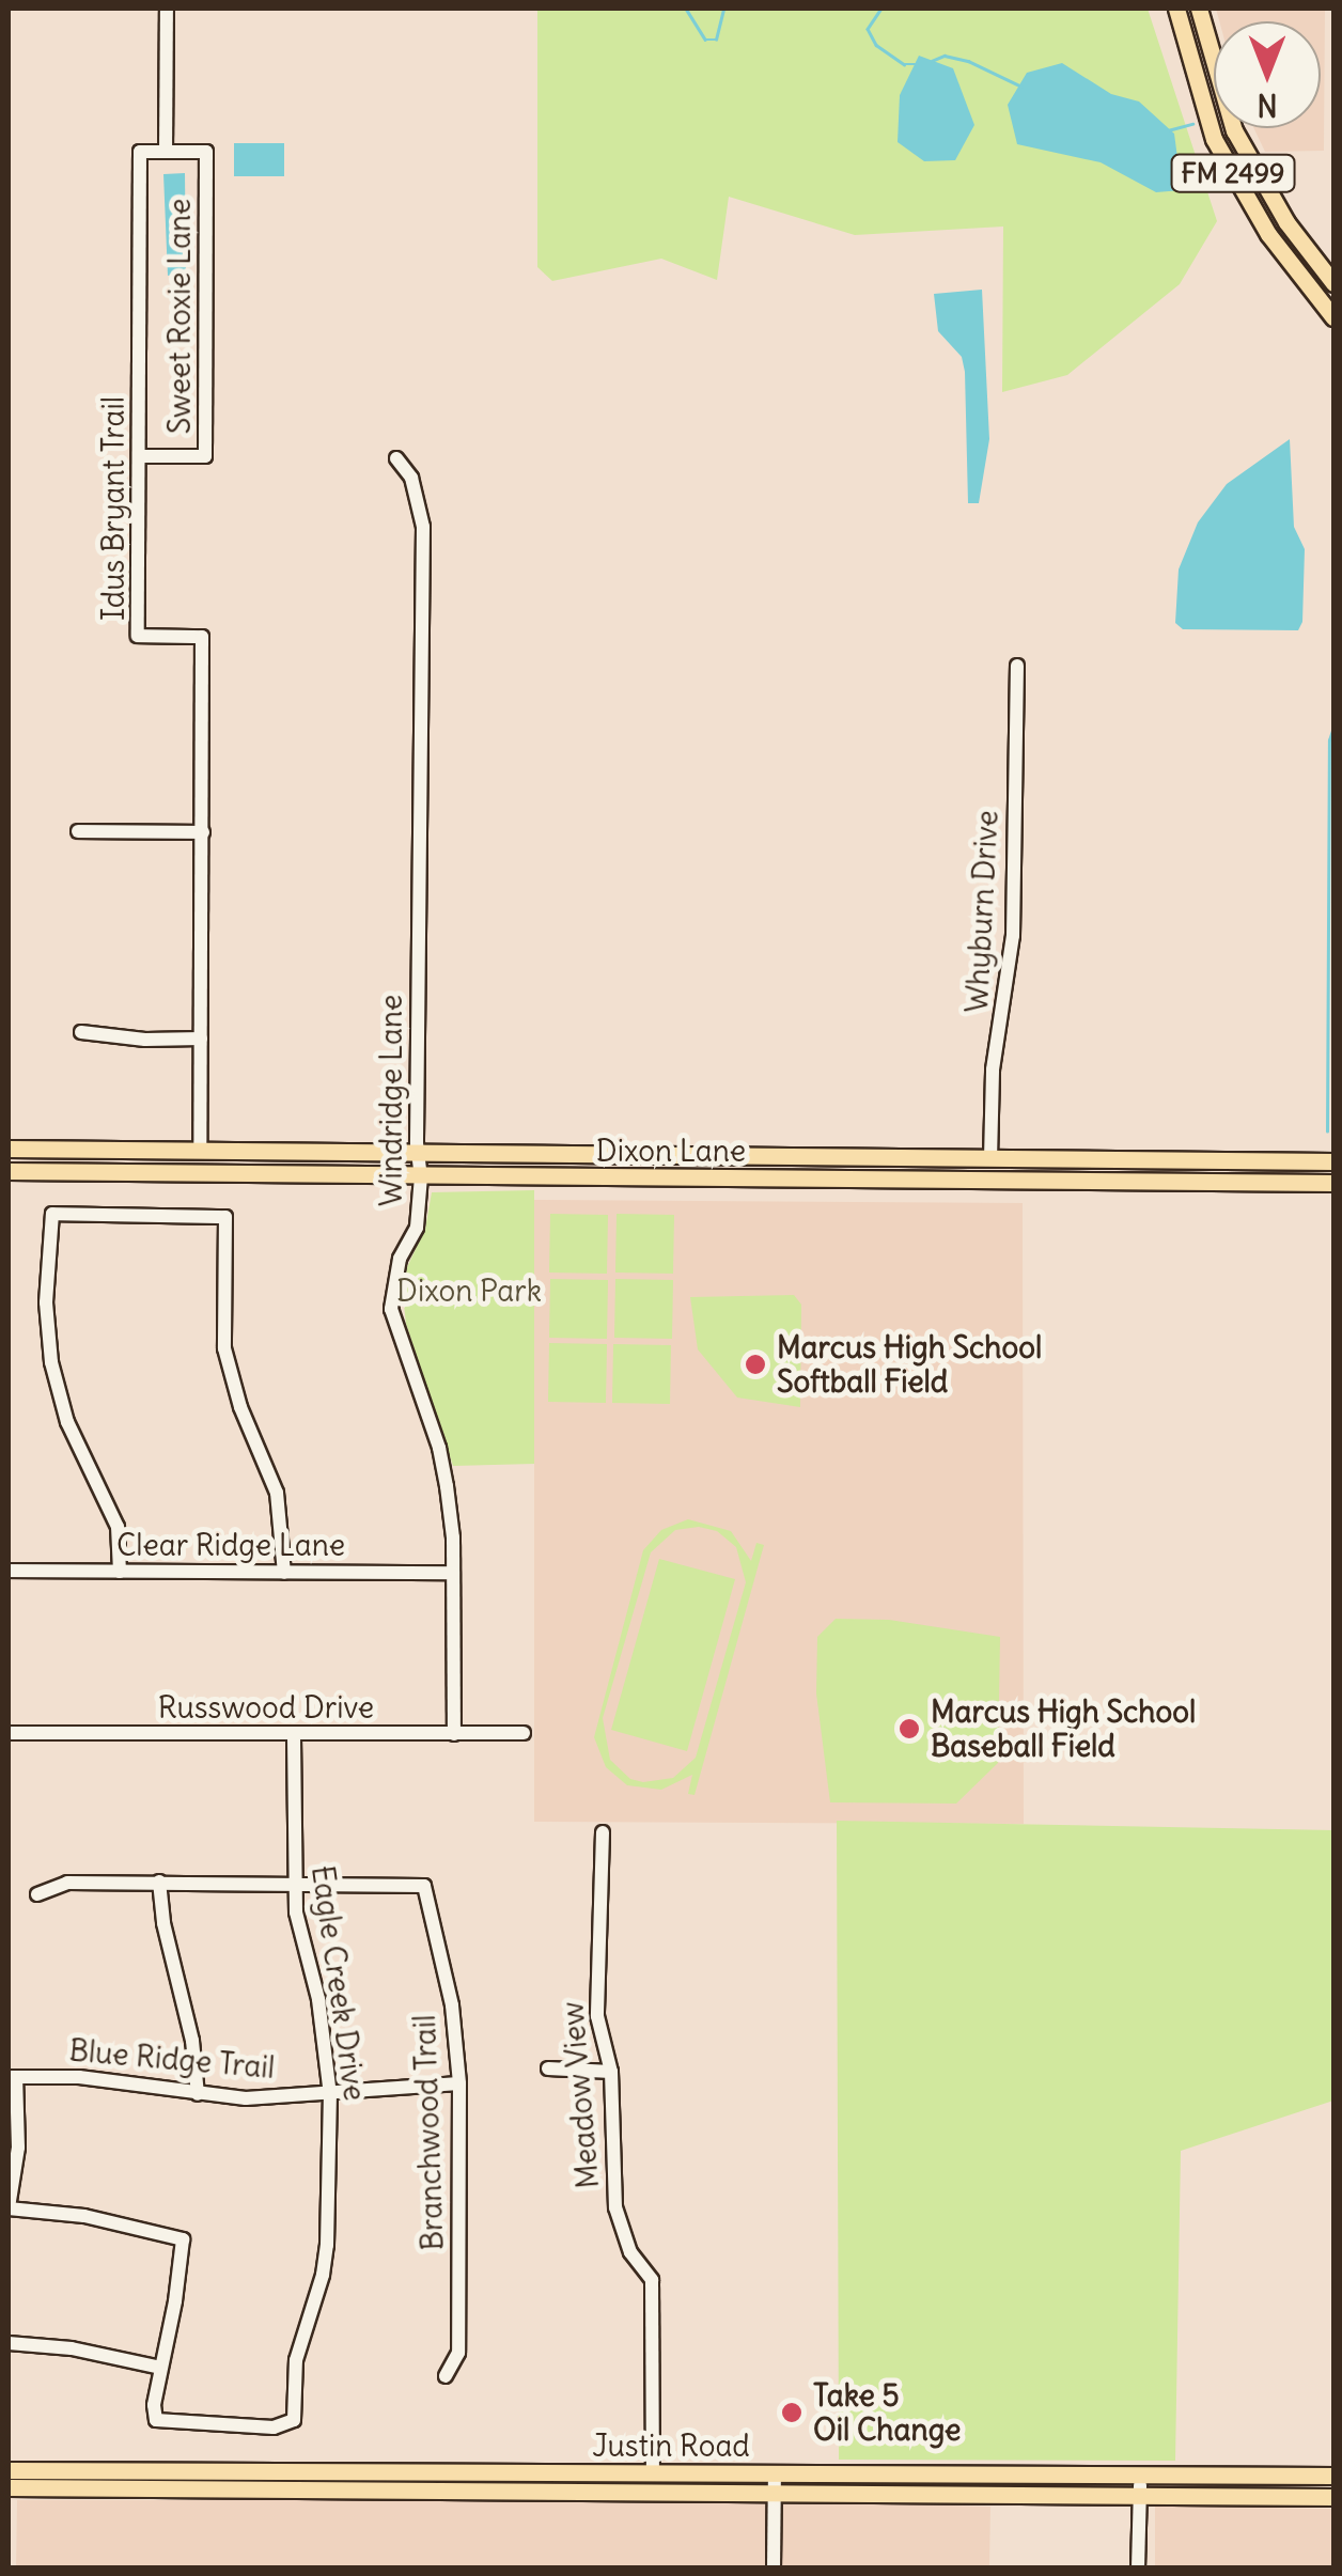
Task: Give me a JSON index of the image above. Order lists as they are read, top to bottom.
{
  "streets": {
    "main road": ["FM 2499", "Dixon Lane", "Justin Road"],
    "street": [
      "Sweet Roxie Lane",
      "Idus Bryant Trail",
      "Whyburn Drive",
      "Windridge Lane",
      "Clear Ridge Lane",
      "Russwood Drive",
      "Eagle Creek Drive",
      "Blue Ridge Trail",
      "Meadow View",
      "Branchwood Trail"
    ]
  },
  "crossings": [
    ["Sweet Roxie Lane", "Idus Bryant Trail"],
    ["Idus Bryant Trail", "Dixon Lane"],
    ["Whyburn Drive", "Dixon Lane"],
    ["Windridge Lane", "Dixon Lane"],
    ["Windridge Lane", "Clear Ridge Lane"],
    ["Windridge Lane", "Russwood Drive"],
    ["Russwood Drive", "Eagle Creek Drive"],
    ["Eagle Creek Drive", "Blue Ridge Trail"],
    ["Eagle Creek Drive", "Branchwood Trail"],
    ["Blue Ridge Trail", "Branchwood Trail"],
    ["Meadow View", "Justin Road"]
  ],
  "parks": ["Dixon Park"],
  "places": ["Marcus High School Softball Field", "Marcus High School Baseball Field", "Take 5 Oil Change"],
  "north": "bottom"
}
